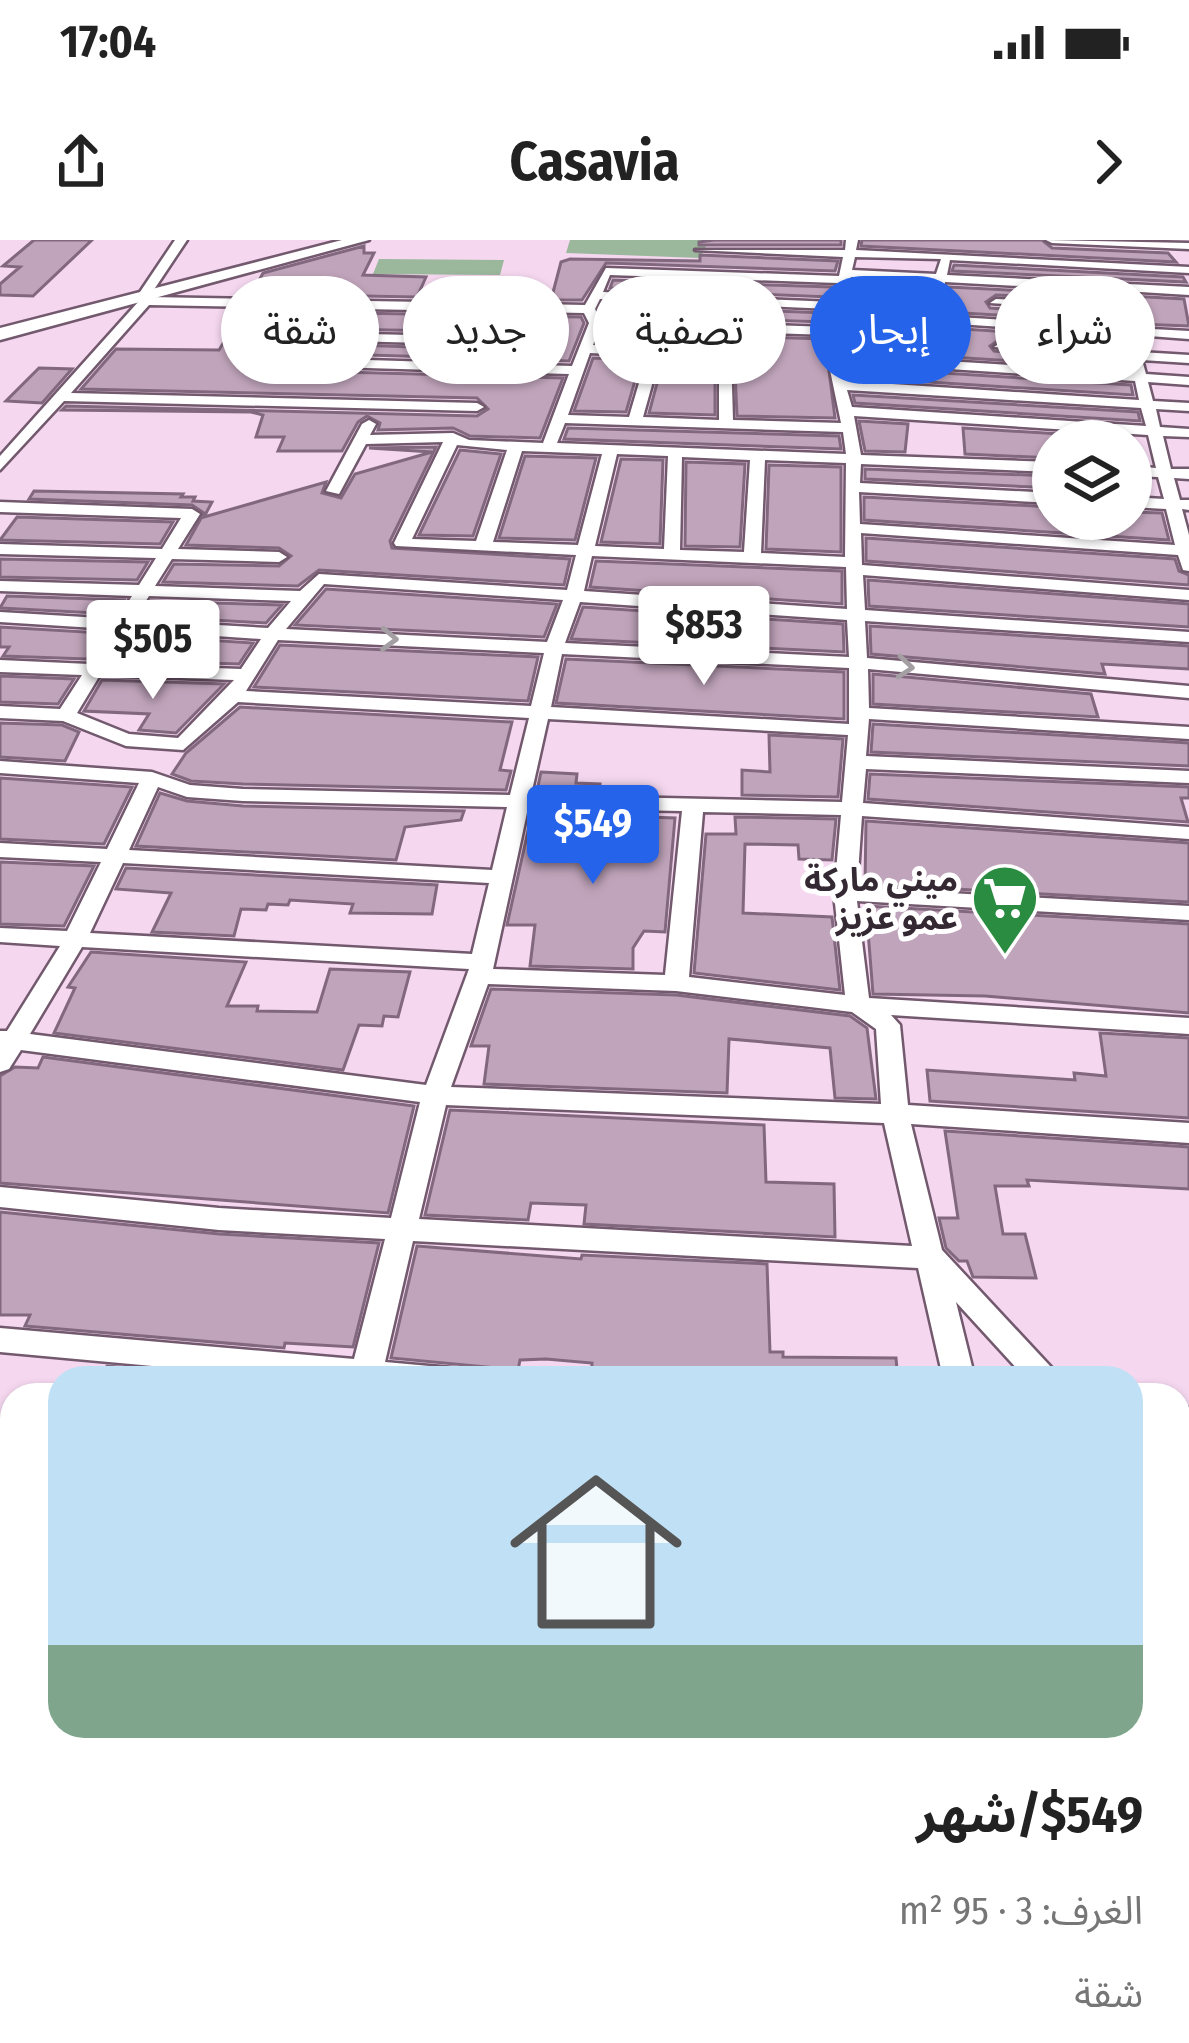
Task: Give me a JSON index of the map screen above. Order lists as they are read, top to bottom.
{
  "places": {
    "supermarket": ["ميني ماركة عمو عزيز"]
  },
  "page": {
    "status": "17:04",
    "header": "Casavia",
    "chip": [
      "شراء",
      "إيجار",
      "تصفية",
      "جديد",
      "شقة"
    ],
    "price": ["$853", "$505", "$549"],
    "list": [
      {
        "name": "$549/شهر",
        "note": "الغرف: 3 · 95 m² · شقة"
      }
    ]
  }
}
